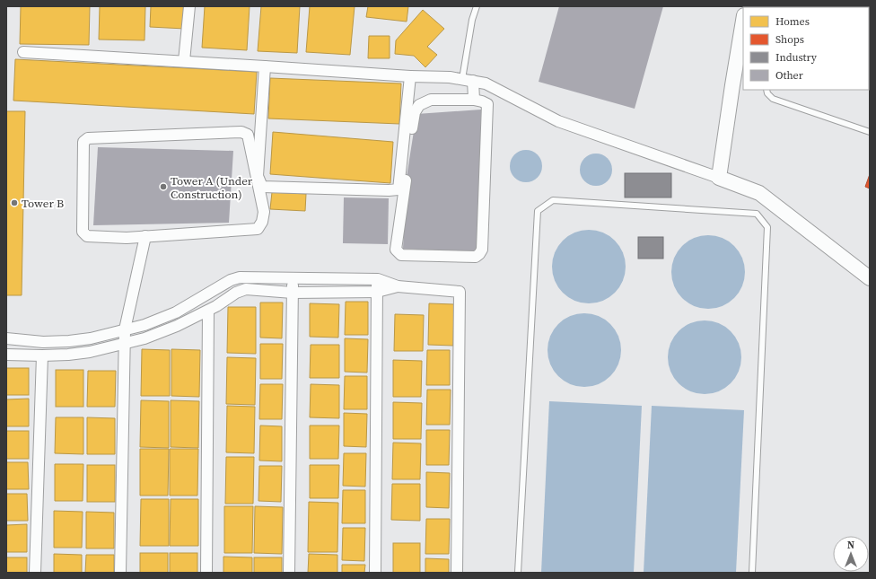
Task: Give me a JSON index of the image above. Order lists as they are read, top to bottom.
{
  "places": ["Tower A (Under Construction)", "Tower B"],
  "legend": [
    "Homes",
    "Shops",
    "Industry",
    "Other"
  ],
  "north": "top"
}
